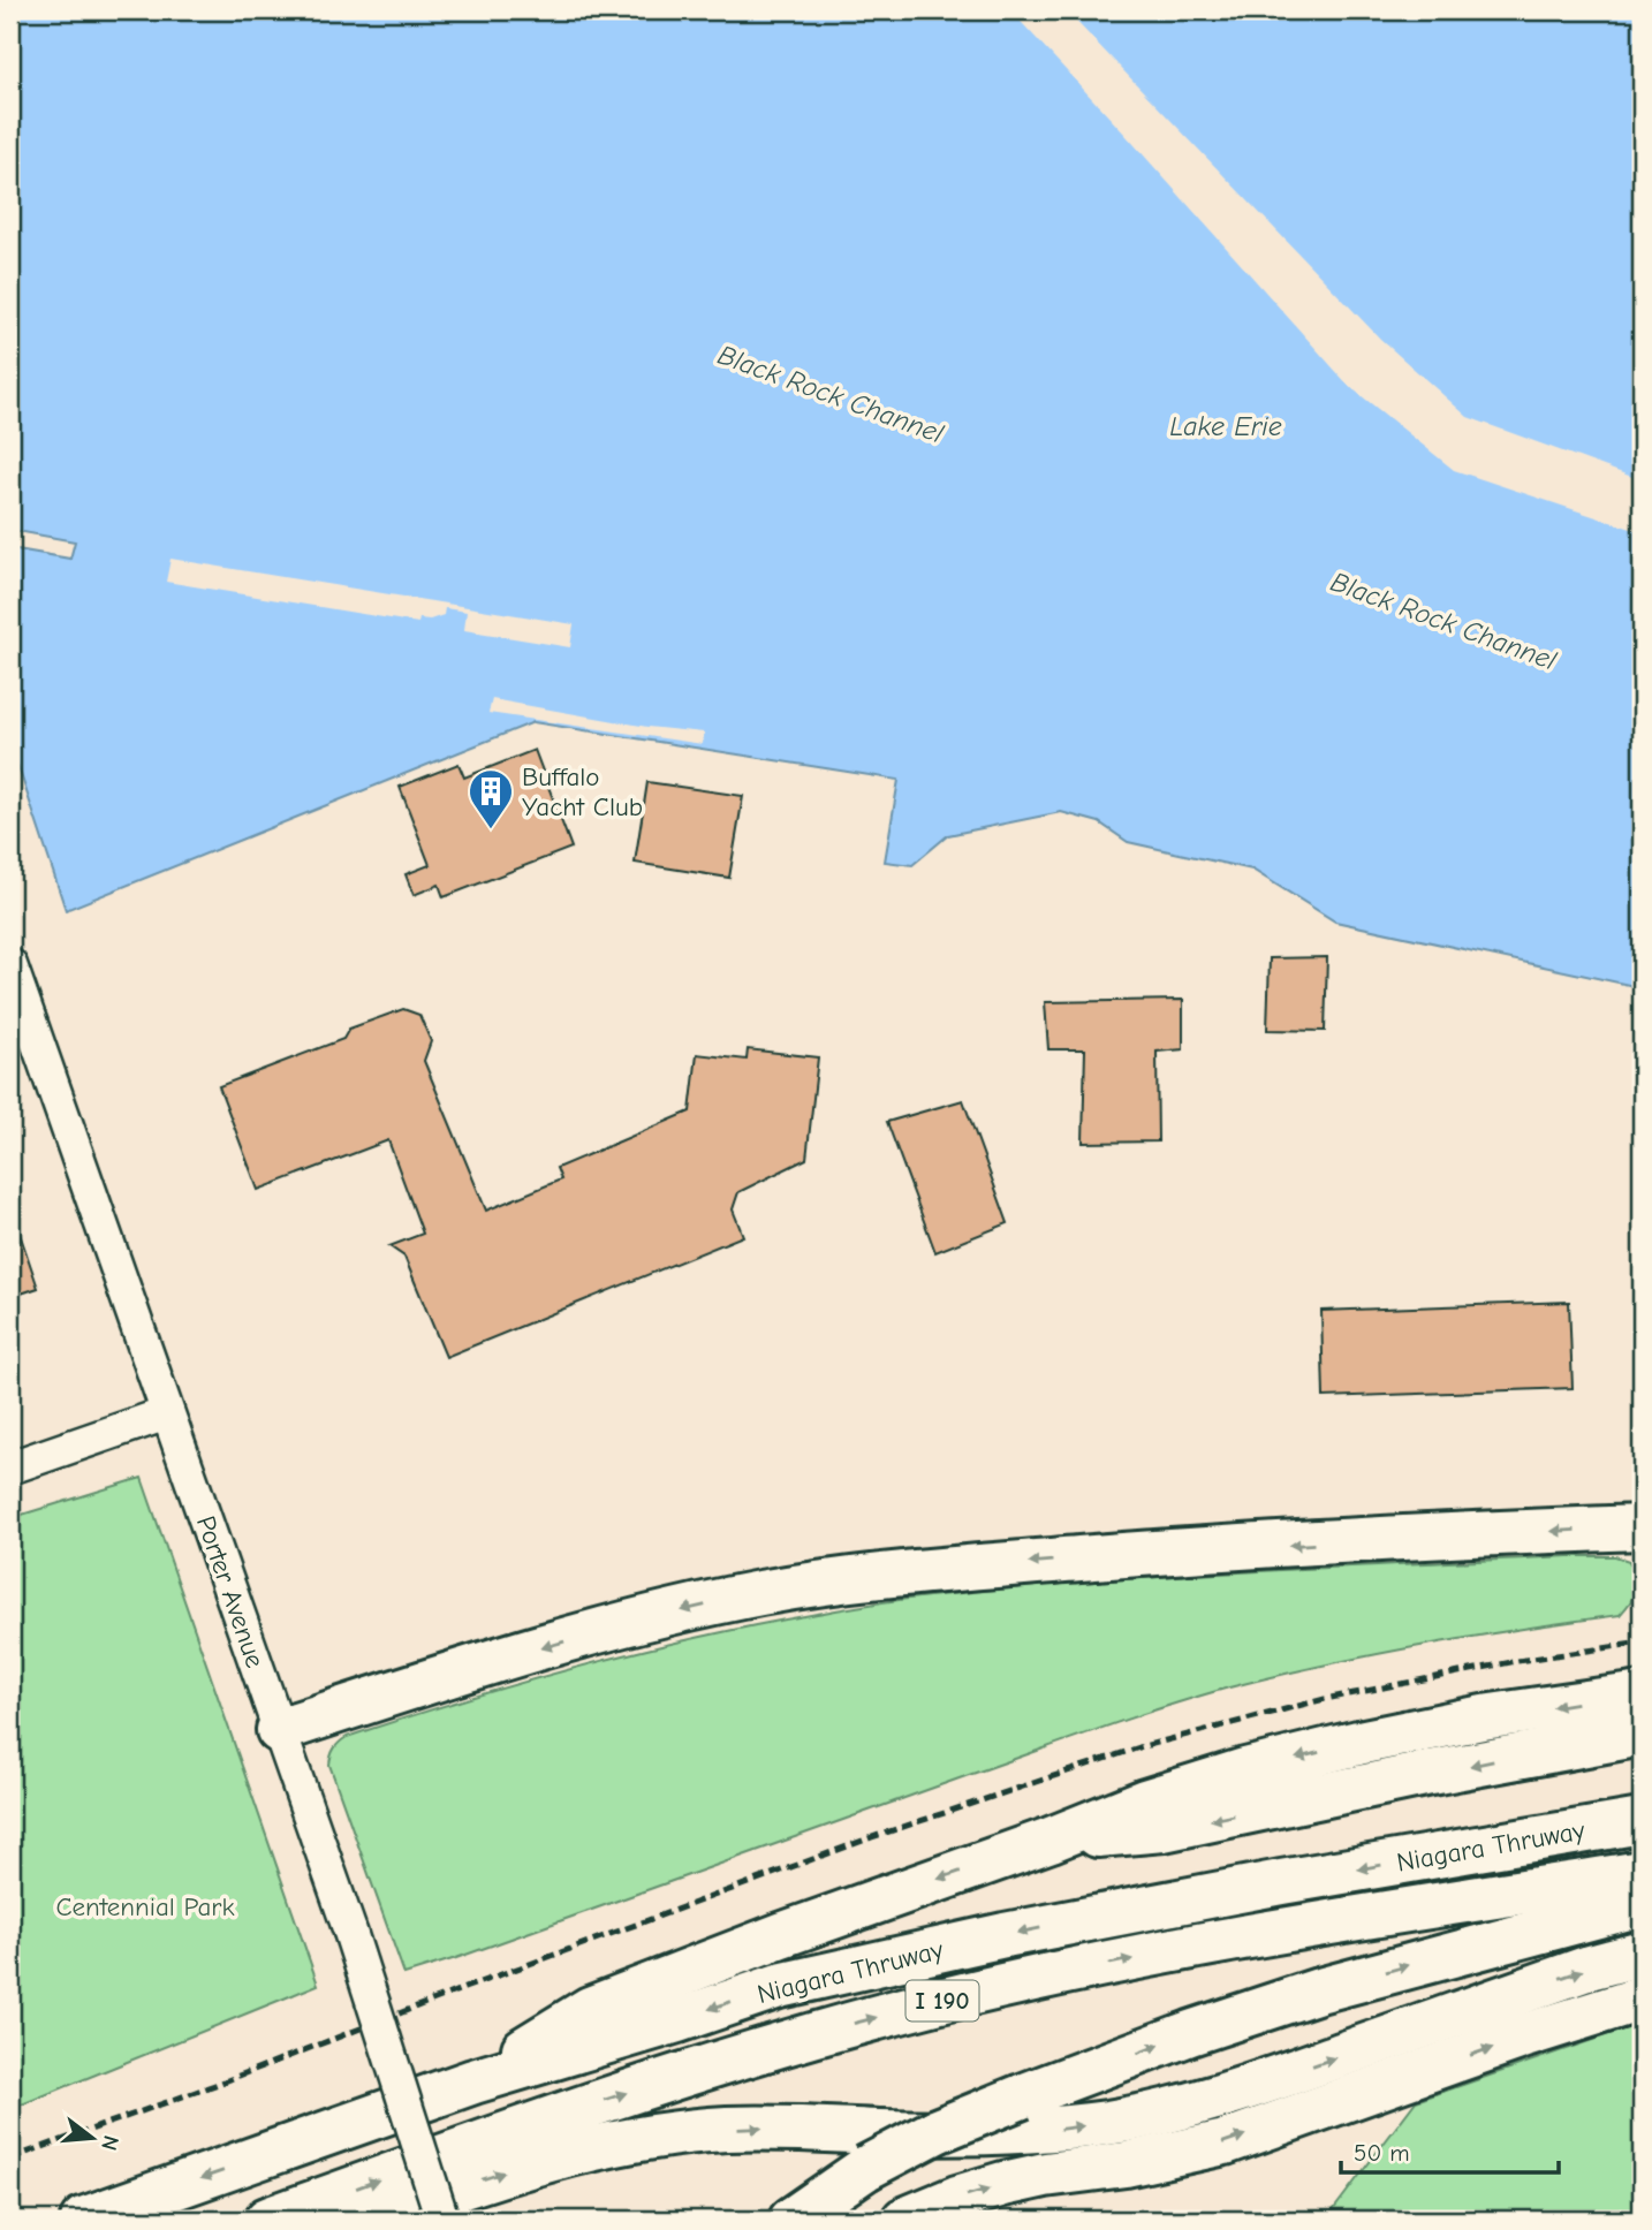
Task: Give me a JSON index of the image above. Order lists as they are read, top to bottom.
{
  "streets": {
    "highway": ["Niagara Thruway", "I 190"],
    "street": ["Porter Avenue"]
  },
  "water": ["Black Rock Channel", "Lake Erie"],
  "parks": ["Centennial Park"],
  "places": {
    "building": ["Buffalo Yacht Club"]
  },
  "scale_bar": "50 m",
  "north": "right"
}
